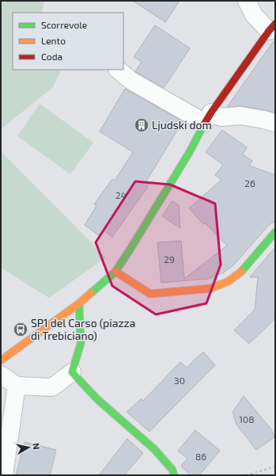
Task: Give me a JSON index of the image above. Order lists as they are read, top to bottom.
{
  "places": {
    "building": ["Ljudski dom"],
    "bus stop": ["SP1 del Carso (piazza di Trebiciano)"]
  },
  "house_numbers": [
    "26",
    "24",
    "29",
    "30",
    "108",
    "86"
  ],
  "legend": ["Scorrevole", "Lento", "Coda"],
  "north": "right"
}
